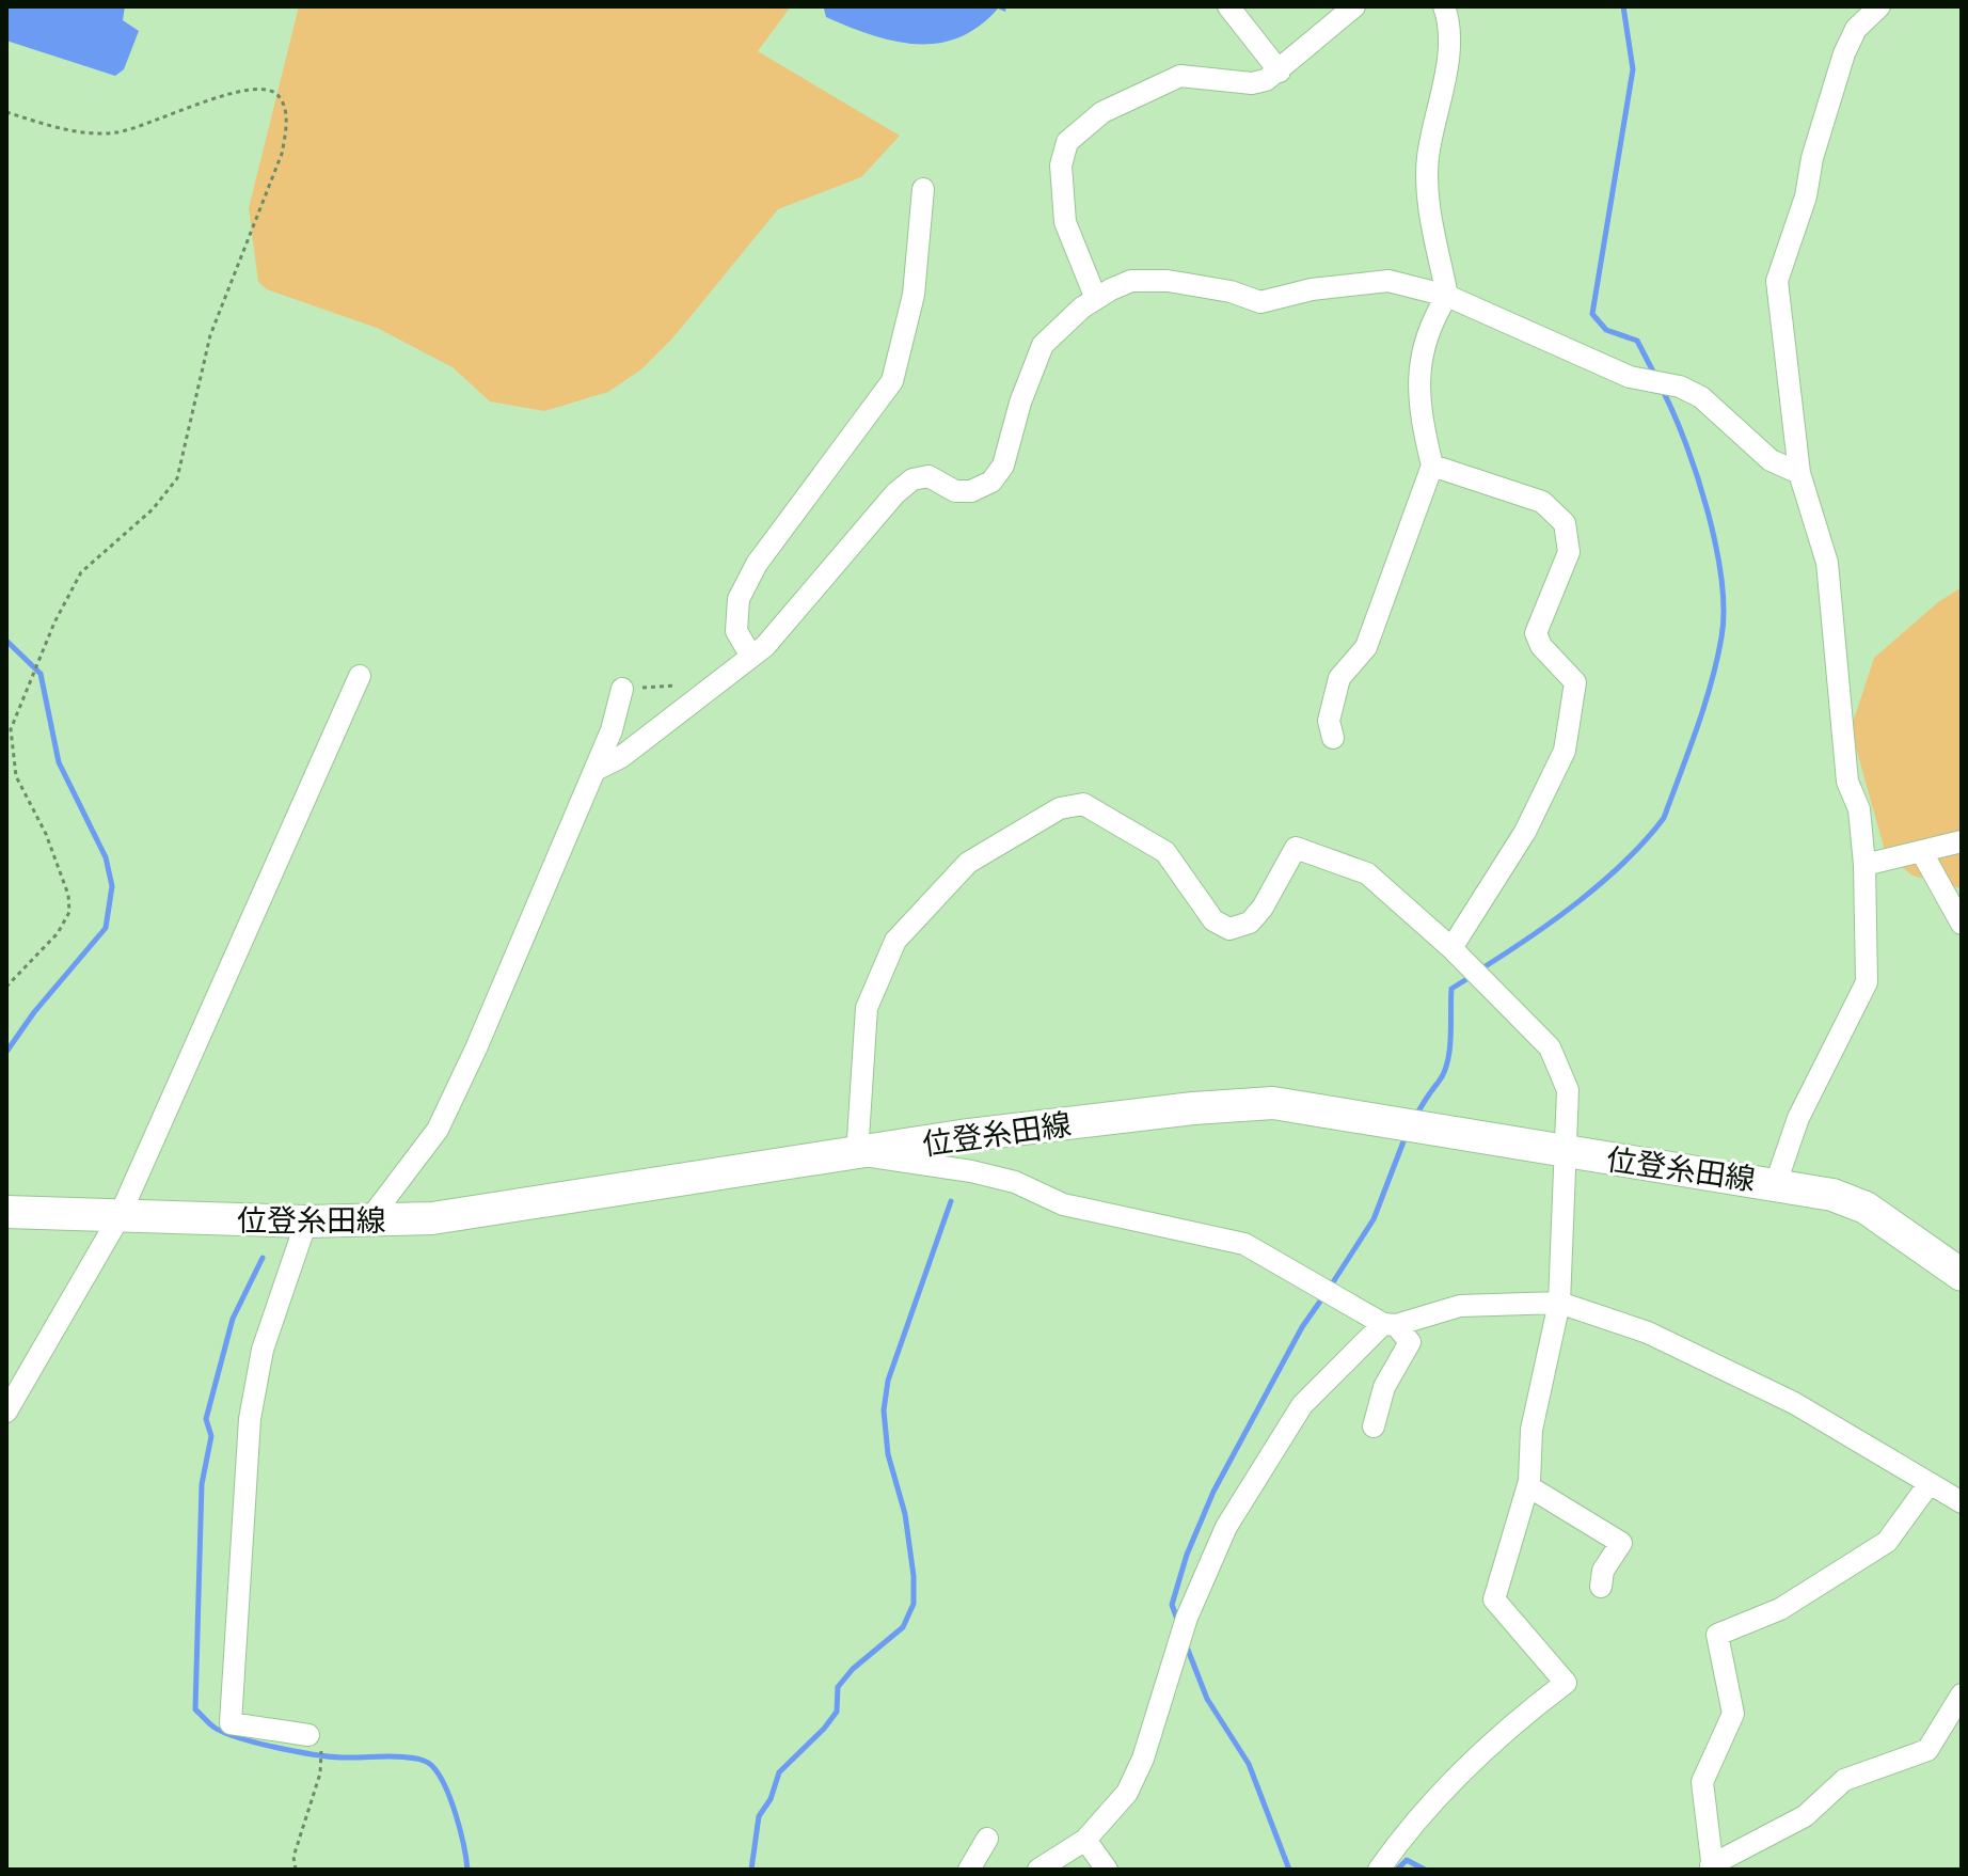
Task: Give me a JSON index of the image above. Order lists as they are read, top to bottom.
{
  "streets": {
    "main road": ["位登糸田線"]
  }
}
